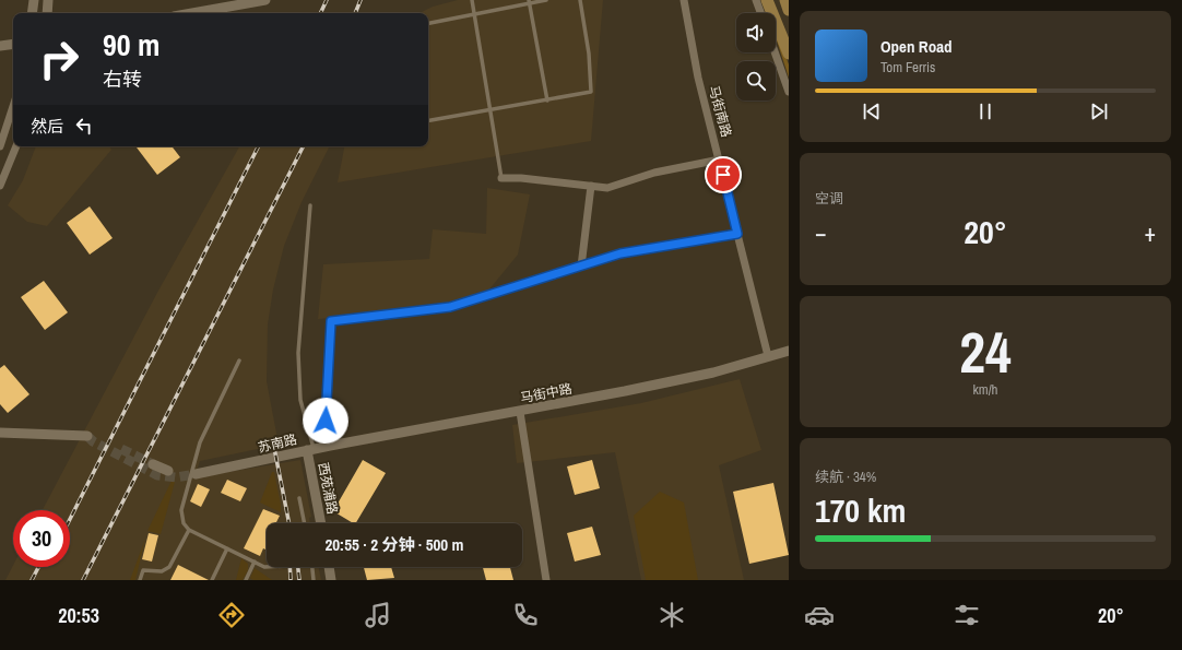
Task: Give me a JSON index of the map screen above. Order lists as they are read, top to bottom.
{
  "streets": {
    "street": [
      "马街南路",
      "马街中路",
      "苏南路",
      "西苑浦路"
    ]
  },
  "crossings": [
    ["马街南路", "马街中路"],
    ["马街中路", "苏南路"],
    ["马街中路", "西苑浦路"],
    ["苏南路", "西苑浦路"]
  ],
  "page": {
    "turn": ["90 m", "右转"],
    "song": ["Open Road", "Tom Ferris"],
    "then": "然后",
    "tile": [
      "空调",
      ["24", "km/h"],
      ["续航 · 34%", "170 km"]
    ],
    "heat": ["−", "20°", "+"],
    "limit": "30",
    "trip": "20:55 · 2 分钟 · 500 m",
    "tabs": ["20:53", "20°"]
  }
}
